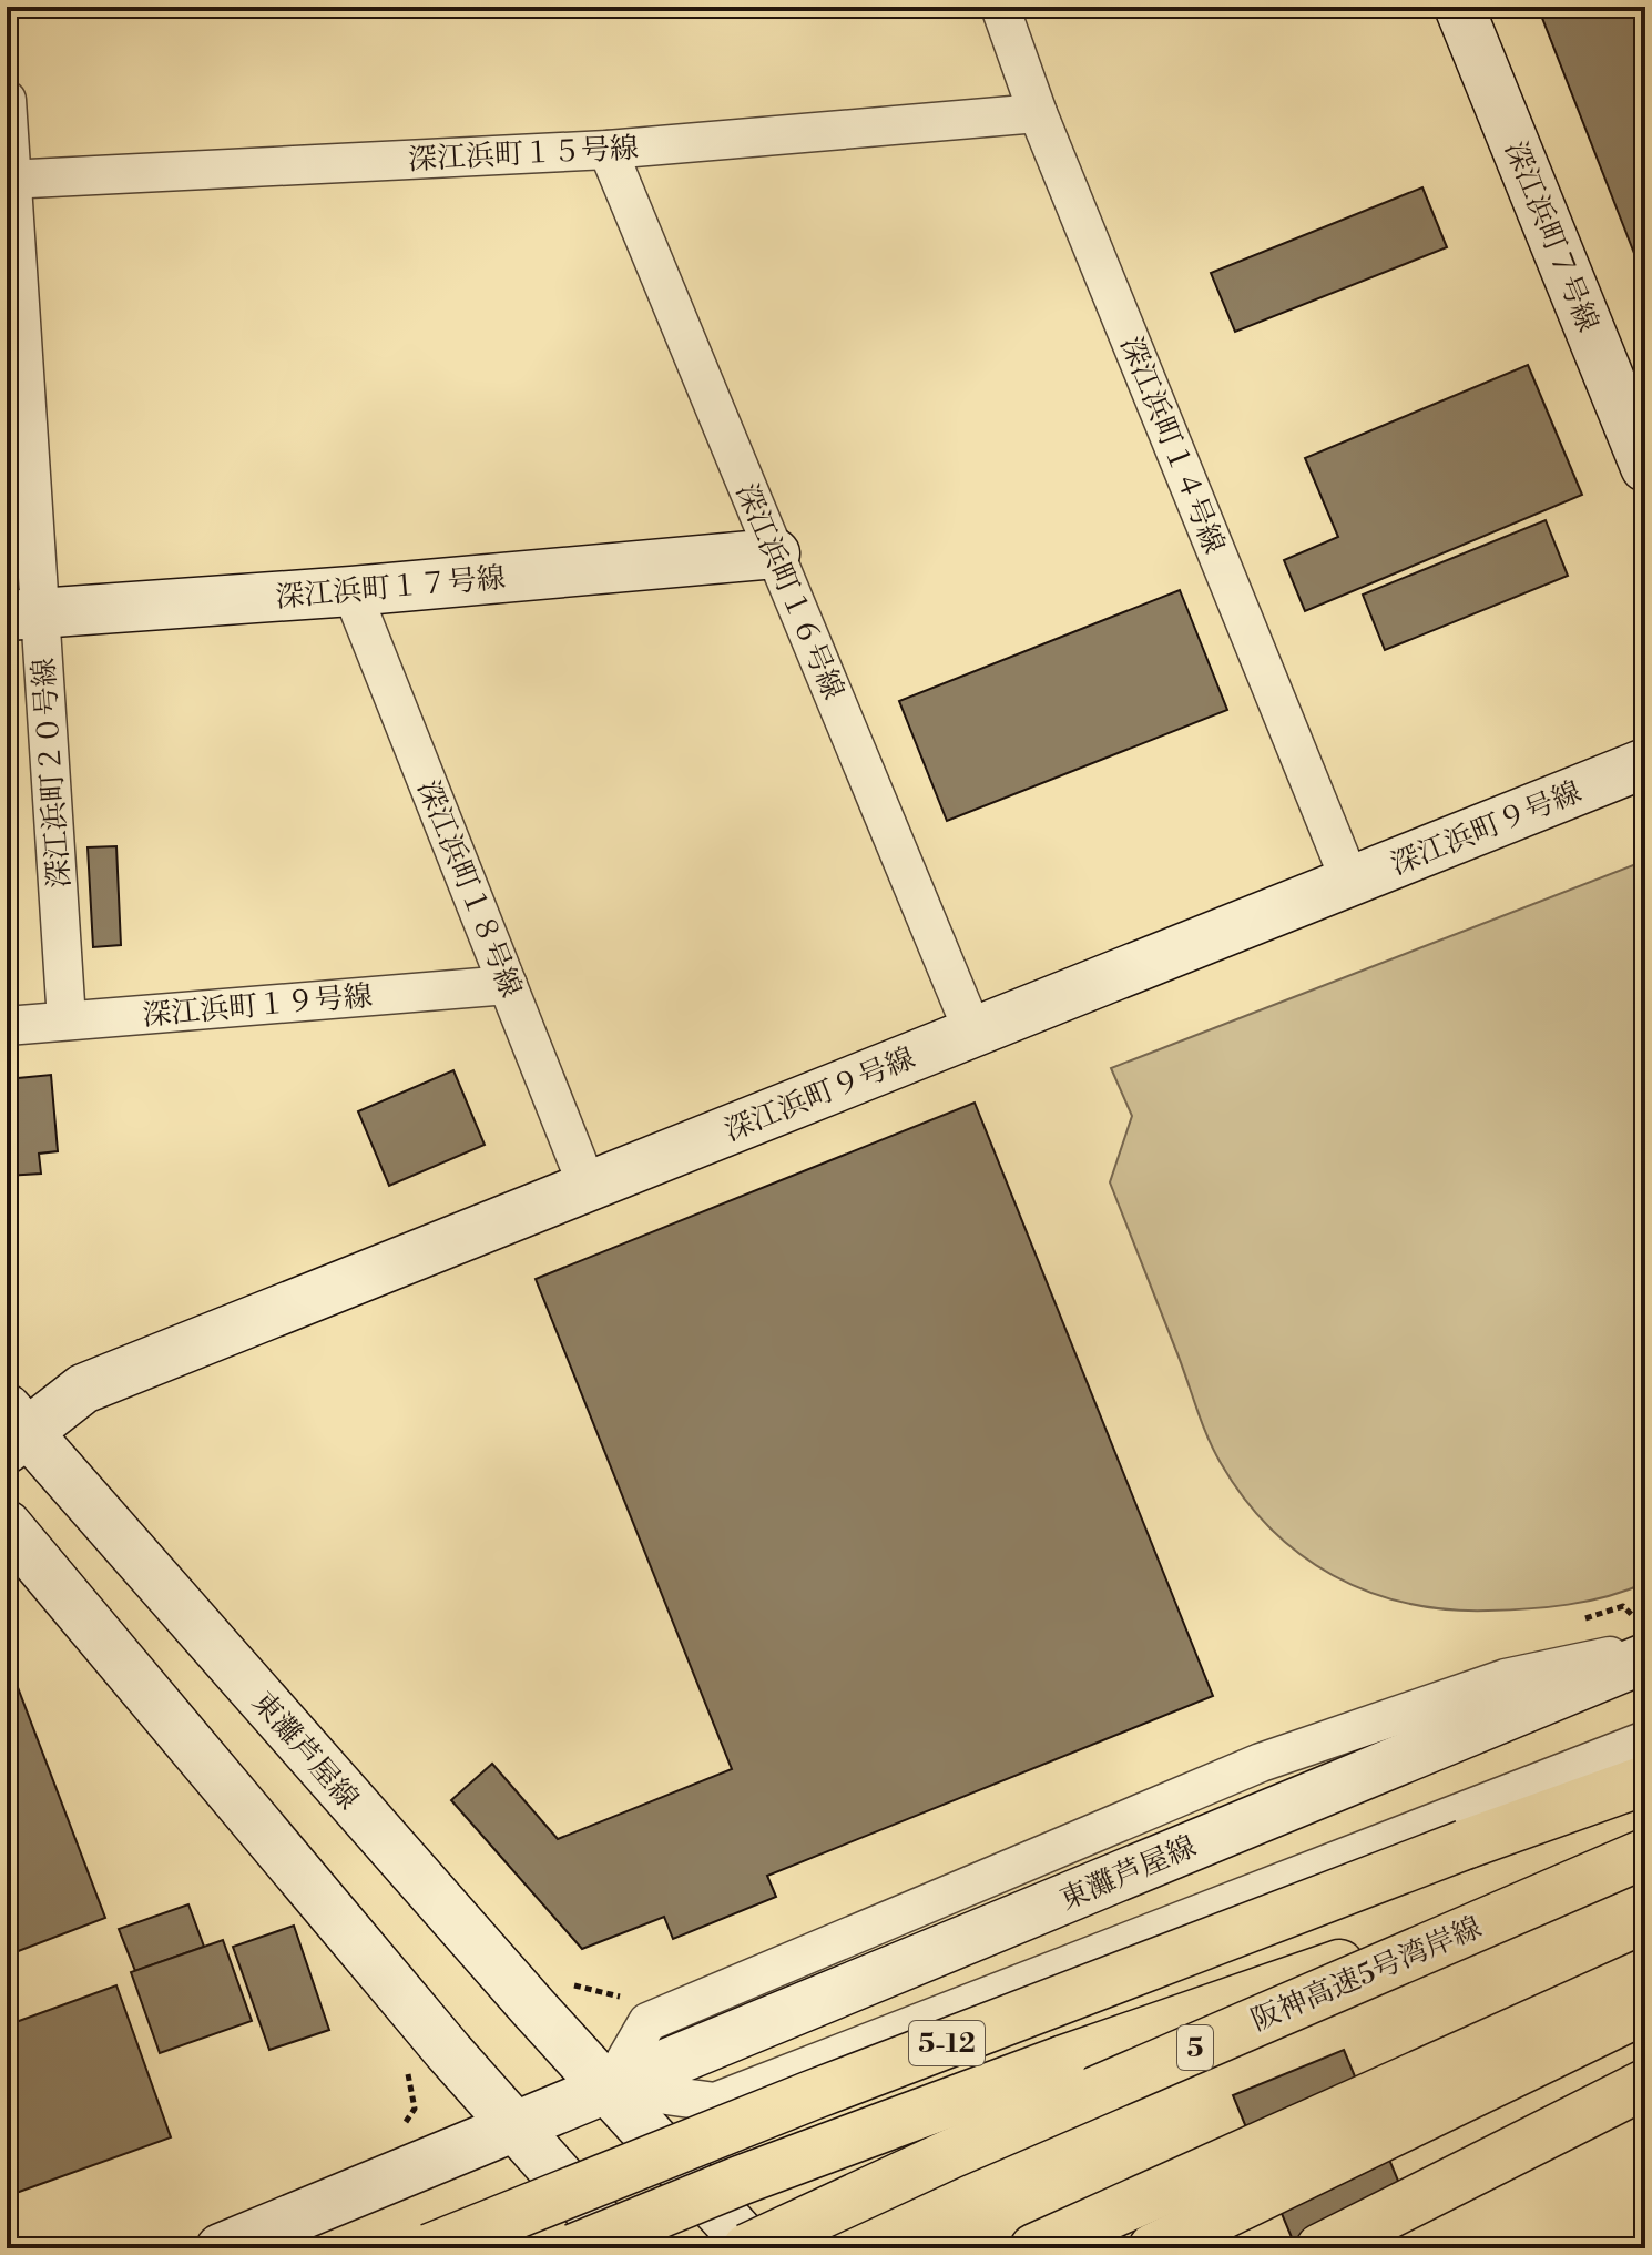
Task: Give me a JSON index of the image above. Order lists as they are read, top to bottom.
{
  "streets": {
    "highway": ["阪神高速5号湾岸線", "5-12", "5"],
    "street": [
      "深江浜町１５号線",
      "深江浜町７号線",
      "深江浜町１４号線",
      "深江浜町１７号線",
      "深江浜町１６号線",
      "深江浜町２０号線",
      "深江浜町９号線",
      "深江浜町１８号線",
      "深江浜町１９号線",
      "東灘芦屋線"
    ]
  },
  "crossings": [
    ["深江浜町１５号線", "深江浜町１４号線"],
    ["深江浜町１５号線", "深江浜町１６号線"],
    ["深江浜町１５号線", "深江浜町２０号線"],
    ["深江浜町１４号線", "深江浜町９号線"],
    ["深江浜町１７号線", "深江浜町１６号線"],
    ["深江浜町１７号線", "深江浜町２０号線"],
    ["深江浜町１７号線", "深江浜町１８号線"],
    ["深江浜町１６号線", "深江浜町９号線"],
    ["深江浜町２０号線", "深江浜町１９号線"],
    ["深江浜町９号線", "深江浜町１８号線"],
    ["深江浜町９号線", "東灘芦屋線"],
    ["深江浜町１８号線", "深江浜町１９号線"],
    ["東灘芦屋線", "阪神高速5号湾岸線"],
    ["阪神高速5号湾岸線", "5"]
  ]
}
